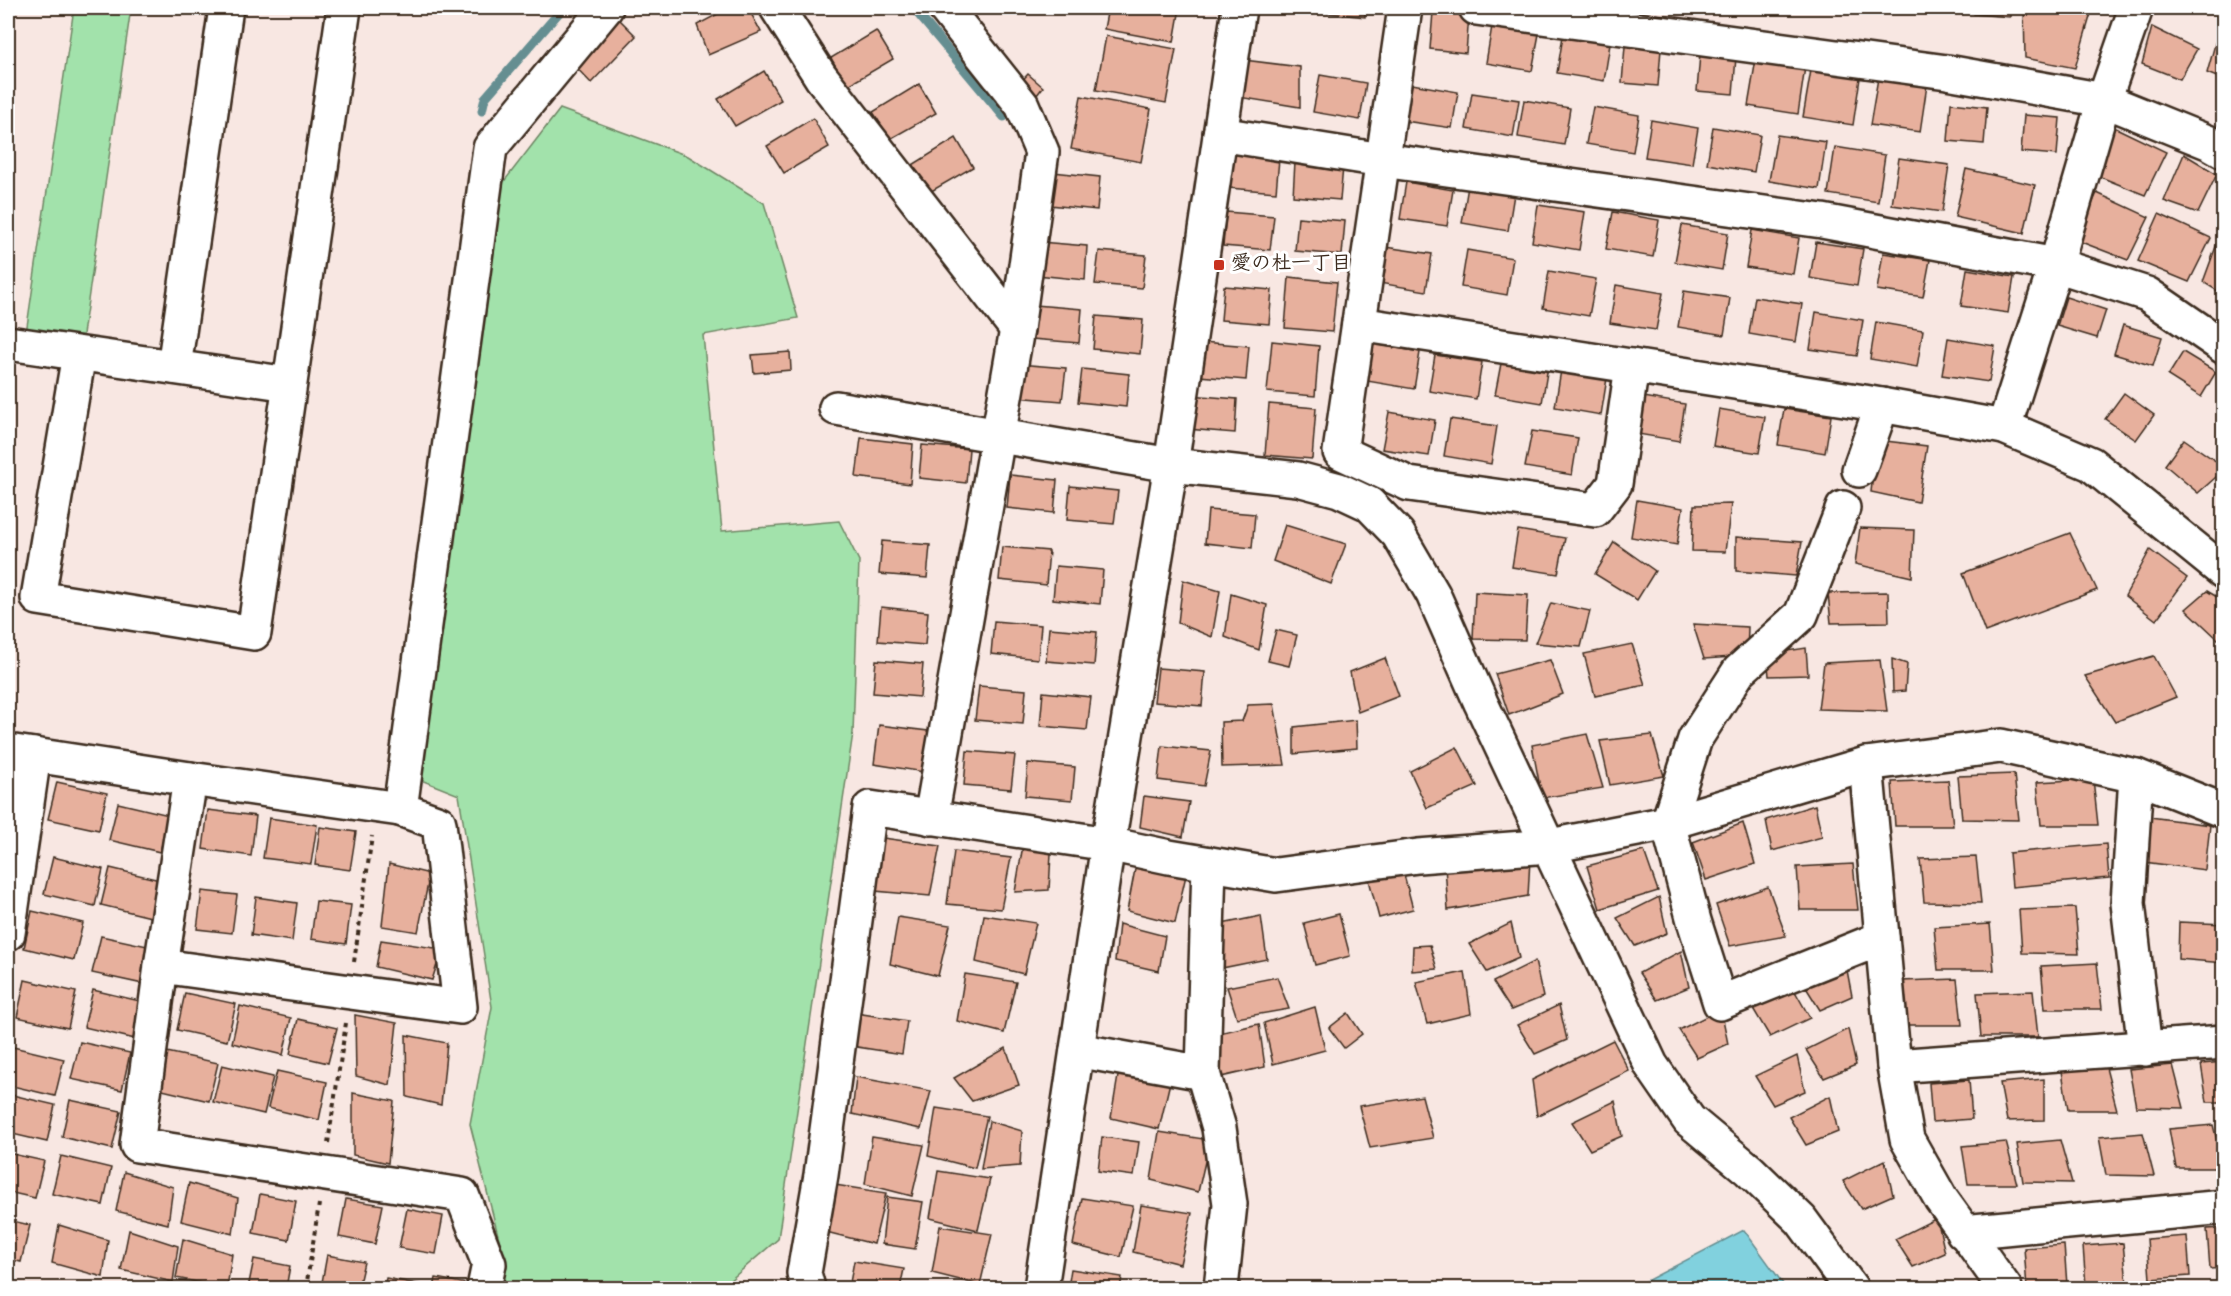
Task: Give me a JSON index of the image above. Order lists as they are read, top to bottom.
{
  "places": {
    "transit": ["愛の杜一丁目"]
  }
}
